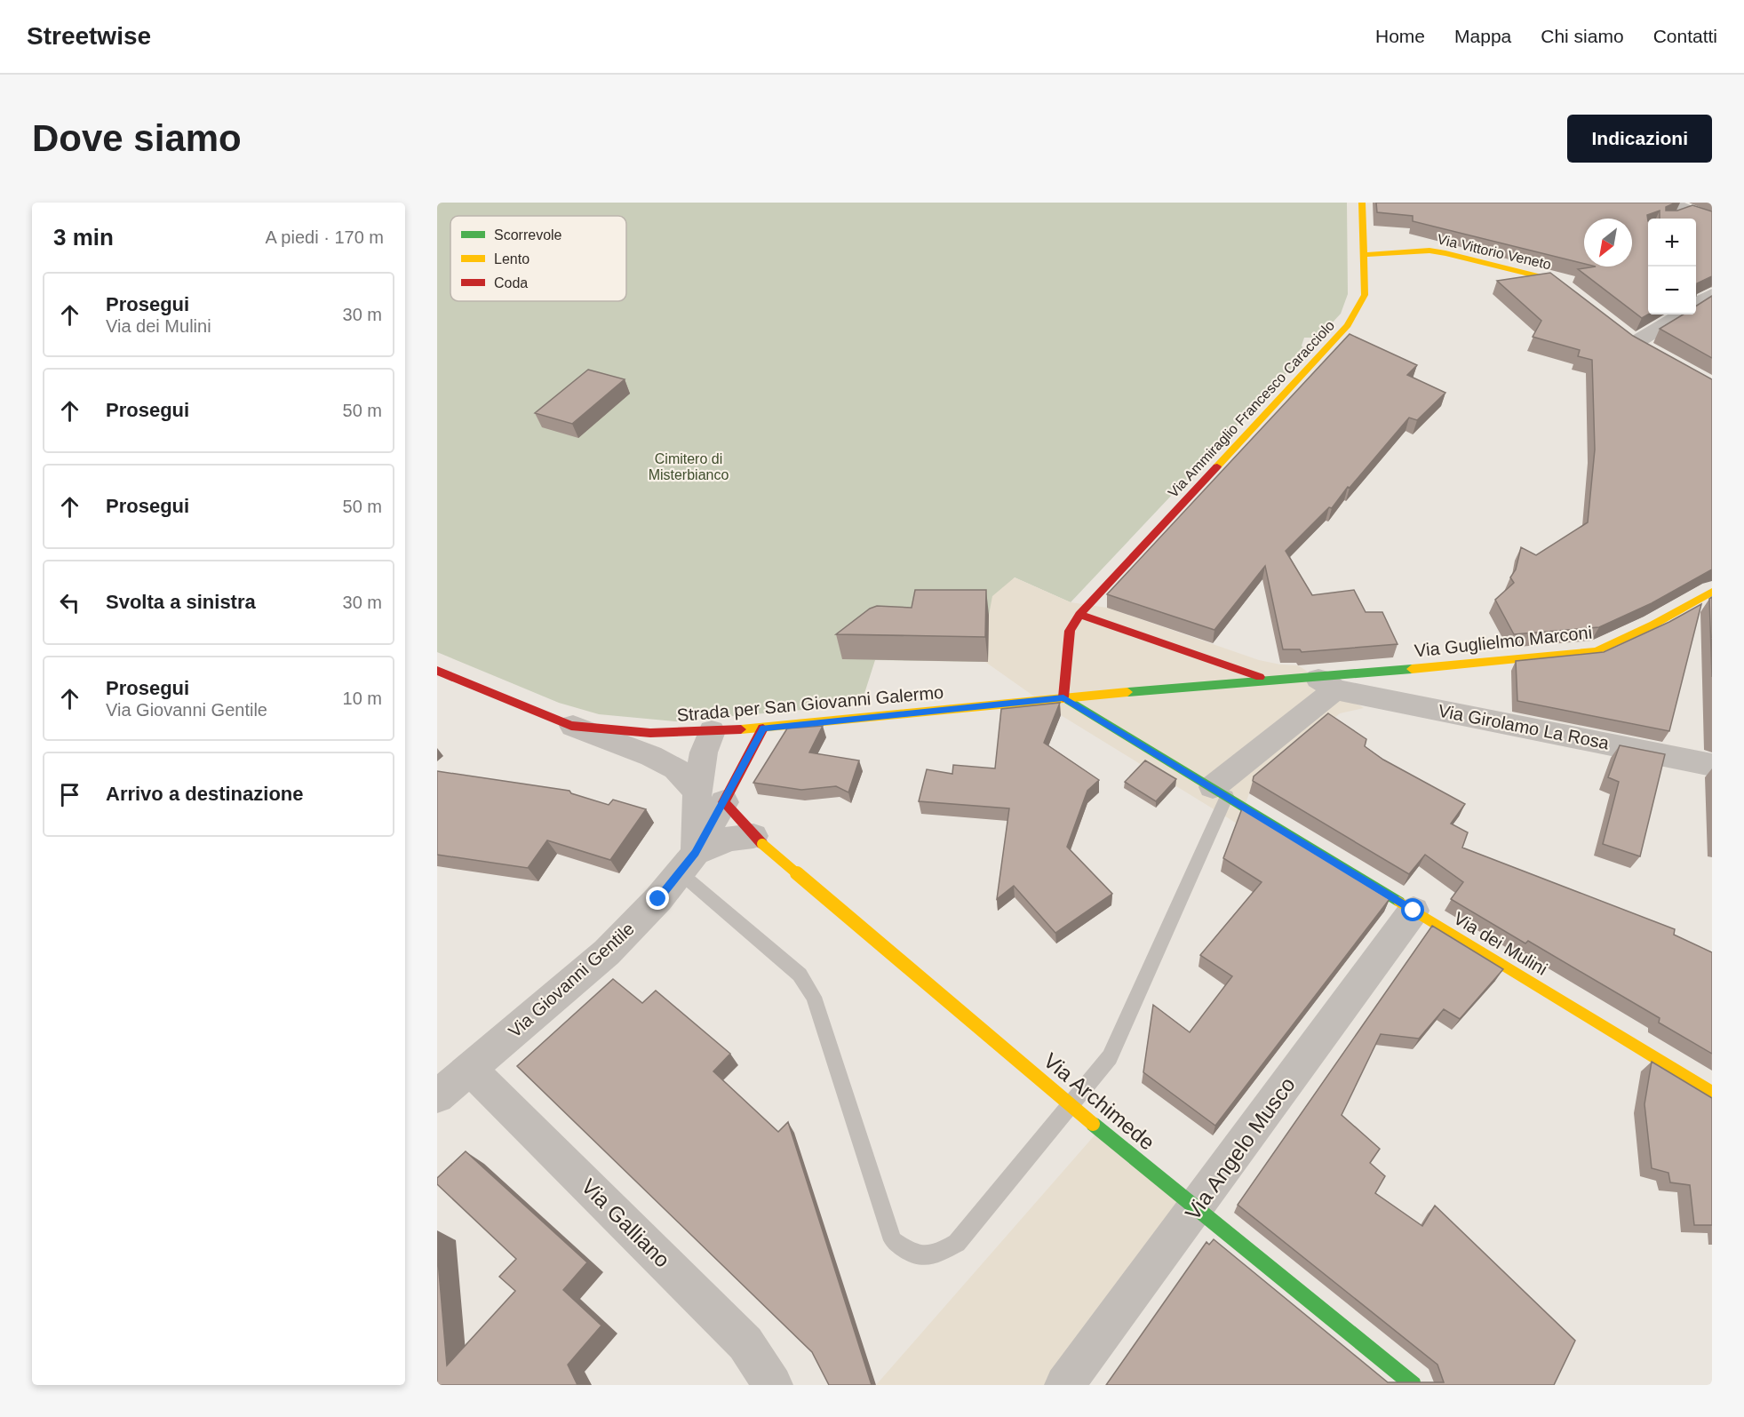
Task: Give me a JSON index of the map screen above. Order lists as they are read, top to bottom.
{
  "streets": {
    "main road": [
      "Via Vittorio Veneto",
      "Via Ammiraglio Francesco Caracciolo",
      "Via Guglielmo Marconi",
      "Strada per San Giovanni Galermo",
      "Via dei Mulini",
      "Via Archimede"
    ],
    "street": [
      "Via Girolamo La Rosa",
      "Via Giovanni Gentile",
      "Via Angelo Musco",
      "Via Galliano"
    ]
  },
  "crossings": [
    ["Via Vittorio Veneto", "Via Ammiraglio Francesco Caracciolo"],
    ["Via Guglielmo Marconi", "Strada per San Giovanni Galermo"],
    ["Via Guglielmo Marconi", "Via Girolamo La Rosa"],
    ["Strada per San Giovanni Galermo", "Via dei Mulini"],
    ["Via dei Mulini", "Via Angelo Musco"],
    ["Via Giovanni Gentile", "Via Archimede"],
    ["Via Giovanni Gentile", "Via Galliano"],
    ["Via Archimede", "Via Angelo Musco"]
  ],
  "parks": ["Cimitero di Misterbianco"],
  "legend": ["Scorrevole", "Lento", "Coda"],
  "north": "bottom left",
  "page": {
    "header": "Streetwise",
    "nav": [
      "Home",
      "Mappa",
      "Chi siamo",
      "Contatti"
    ],
    "buttons": "Indicazioni",
    "title": "Dove siamo",
    "heading": ["3 min", "A piedi · 170 m"],
    "map_buttons": ["+", "−"],
    "list": [
      ["Prosegui", "Via dei Mulini", "30 m"],
      ["Prosegui", "50 m"],
      ["Prosegui", "50 m"],
      ["Svolta a sinistra", "30 m"],
      ["Prosegui", "Via Giovanni Gentile", "10 m"],
      "Arrivo a destinazione"
    ]
  }
}
